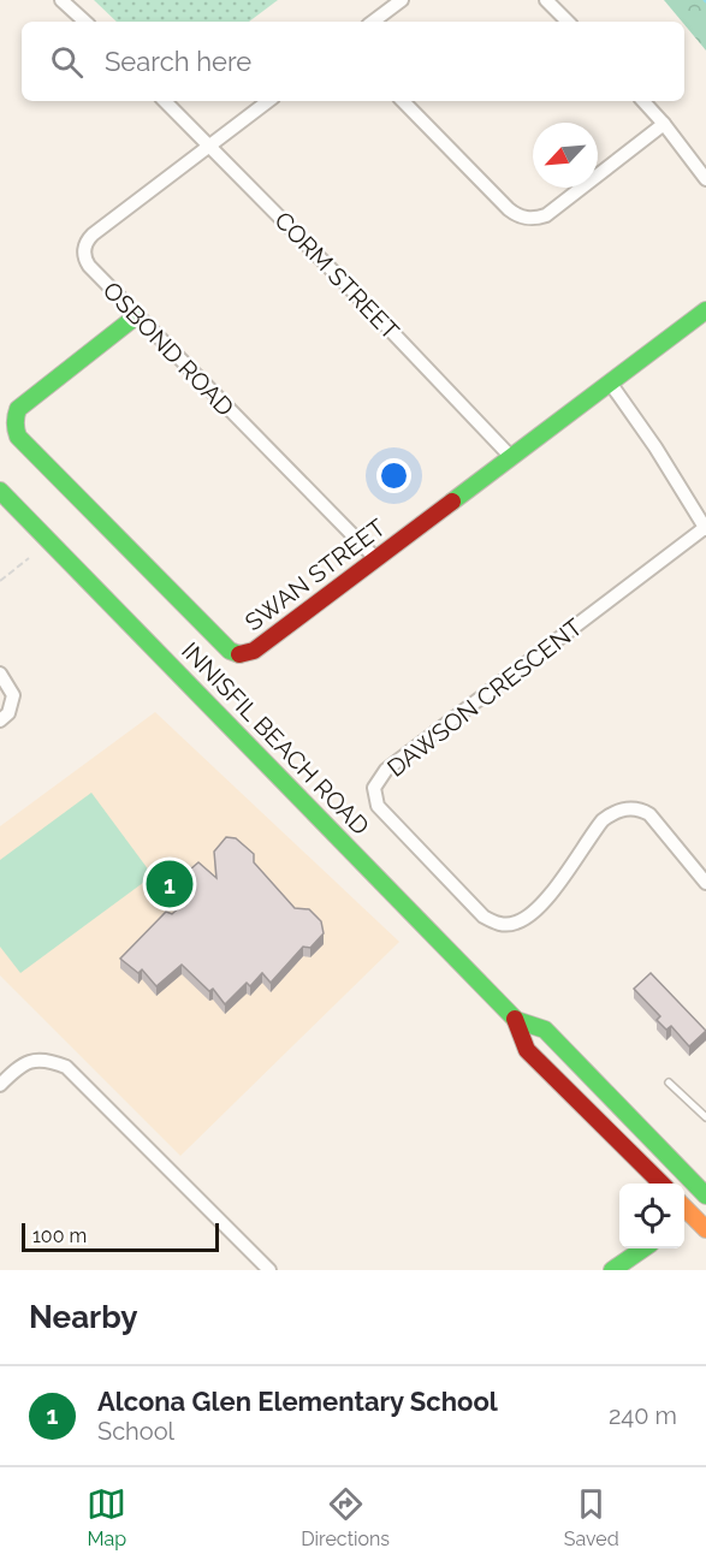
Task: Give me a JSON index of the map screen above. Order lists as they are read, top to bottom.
{
  "streets": {
    "main road": ["SWAN STREET", "INNISFIL BEACH ROAD"],
    "street": ["CORM STREET", "OSBOND ROAD", "DAWSON CRESCENT"]
  },
  "crossings": [
    ["CORM STREET", "OSBOND ROAD"],
    ["CORM STREET", "SWAN STREET"],
    ["OSBOND ROAD", "SWAN STREET"]
  ],
  "scale_bar": "100 m",
  "north": "bottom left",
  "page": {
    "search": "Search here",
    "pins": "1",
    "scale": "100 m",
    "heading": "Nearby",
    "list": [
      {
        "mark": "1",
        "name": "Alcona Glen Elementary School",
        "note": "School",
        "value": "240 m"
      }
    ],
    "nav": ["Map", "Directions", "Saved"]
  }
}
